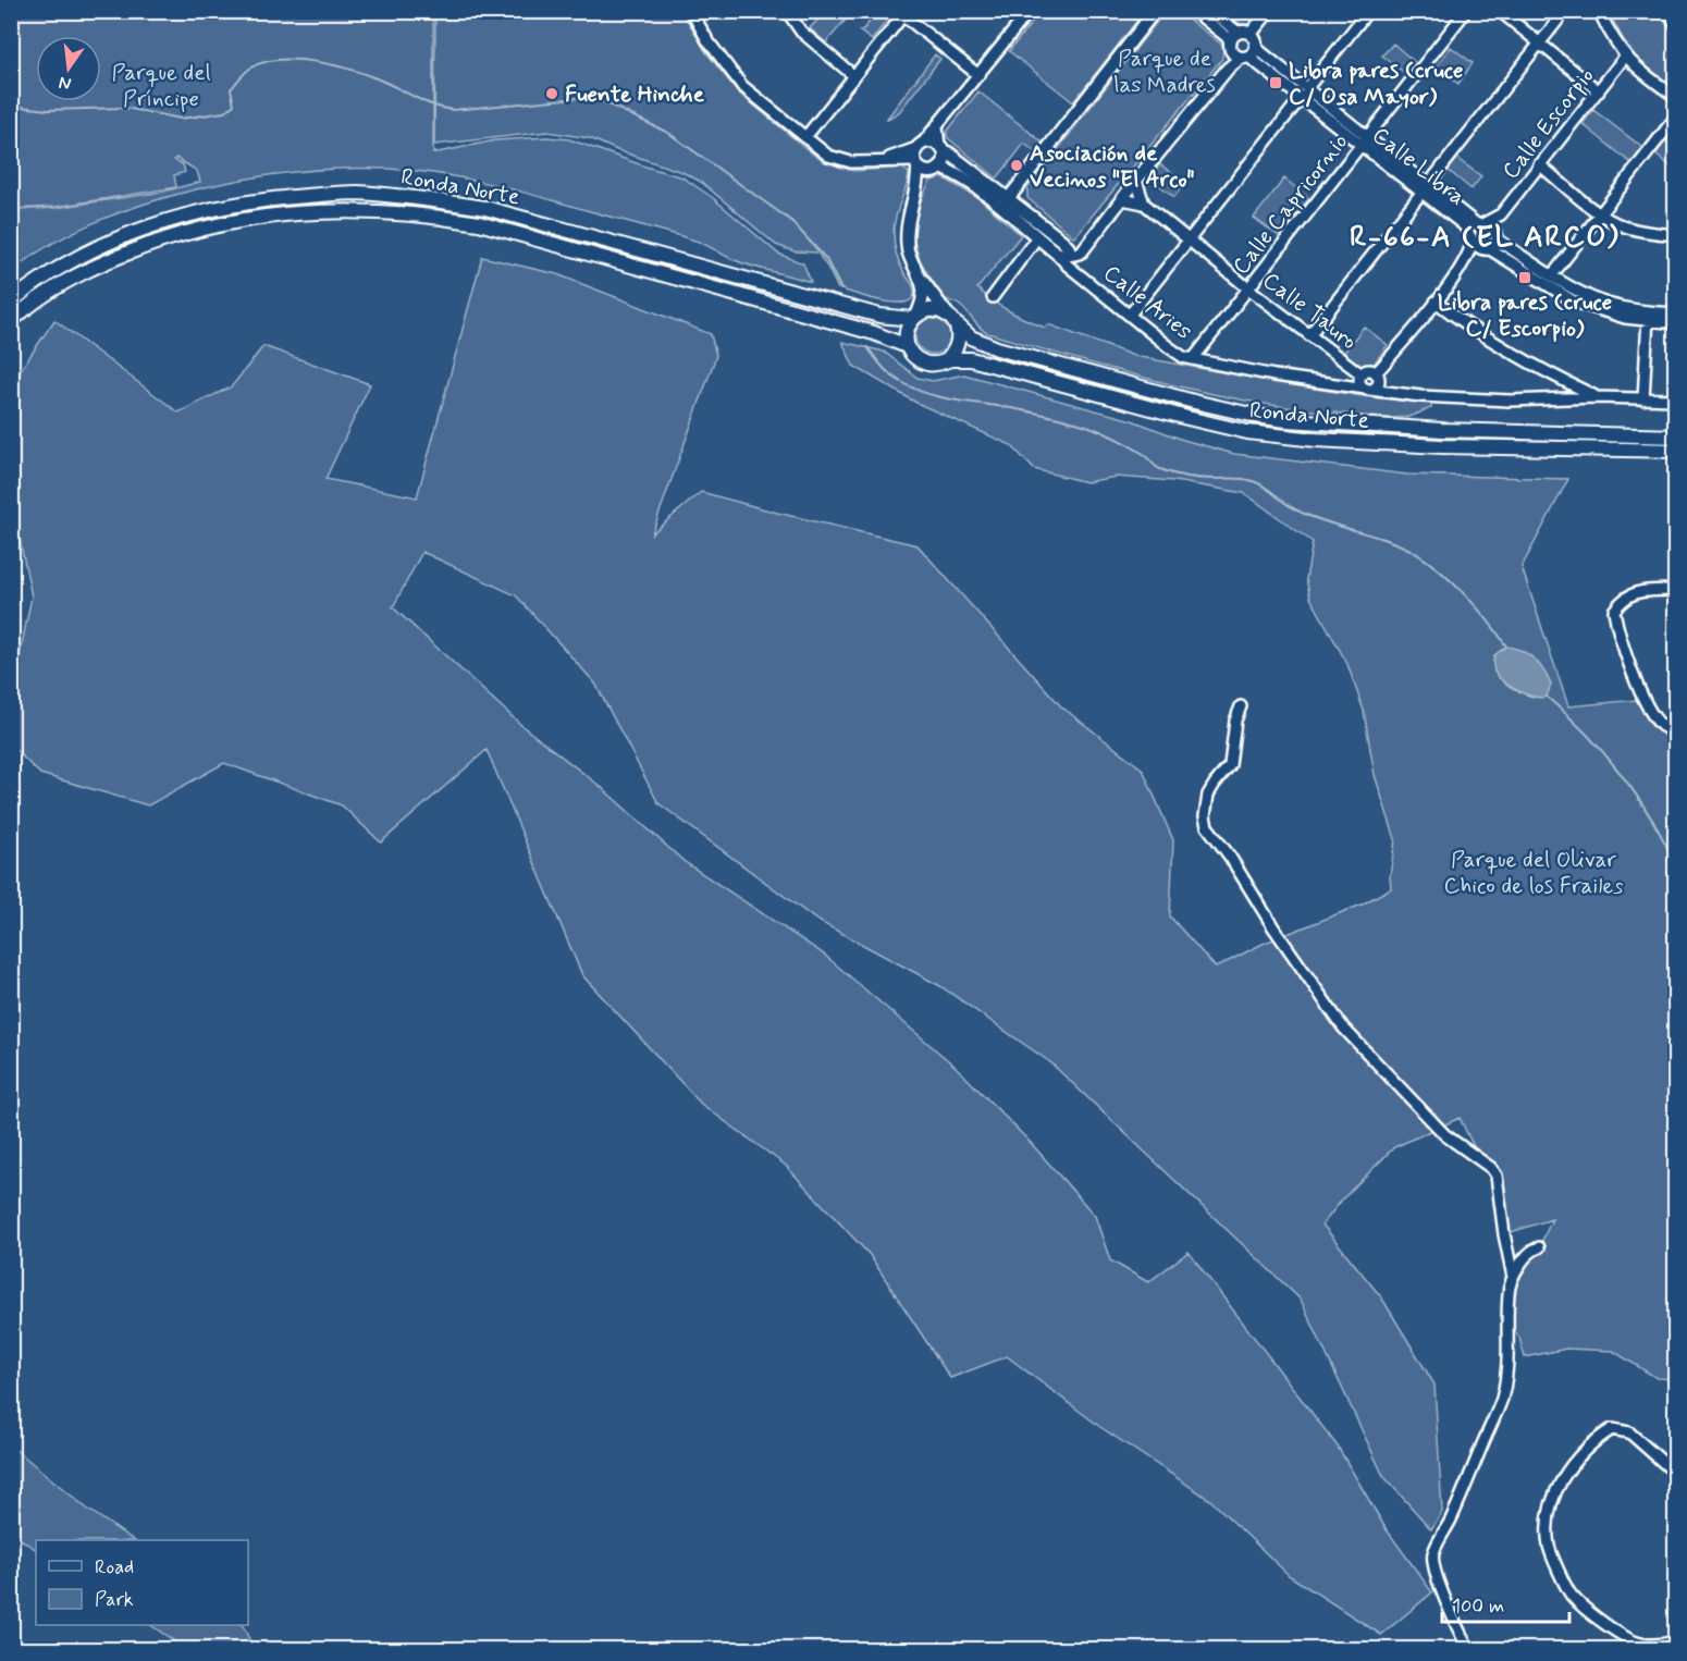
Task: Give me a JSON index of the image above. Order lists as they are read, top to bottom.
{
  "streets": {
    "highway": ["Ronda Norte"],
    "main road": ["Calle Aries"],
    "street": [
      "Calle Escorpio",
      "Calle Libra",
      "Calle Capricornio",
      "Calle Tauro"
    ]
  },
  "crossings": [
    ["Calle Escorpio", "Calle Libra"],
    ["Calle Libra", "Calle Capricornio"],
    ["Calle Capricornio", "Calle Aries"],
    ["Calle Capricornio", "Calle Tauro"],
    ["Calle Aries", "Calle Tauro"]
  ],
  "districts": ["R-66-A (EL ARCO)"],
  "parks": ["Parque de las Madres", "Parque del Príncipe", "Parque del Olivar Chico de los Frailes"],
  "places": {
    "transit": ["Libra pares (cruce C/ Osa Mayor)", "Libra pares (cruce C/ Escorpio)"],
    "other": ["Fuente Hinche", "Asociación de Vecinos \"El Arco\""]
  },
  "legend": ["Road", "Park"],
  "scale_bar": "100 m",
  "north": "bottom"
}
